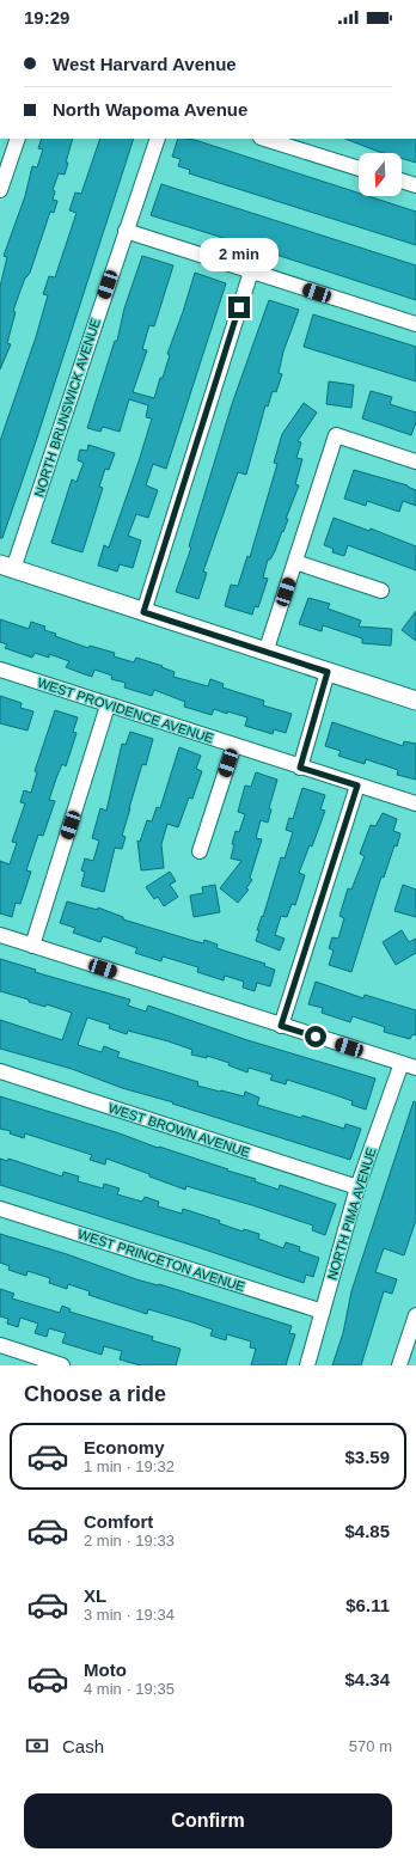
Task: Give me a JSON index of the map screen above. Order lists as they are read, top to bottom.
{
  "streets": {
    "street": [
      "NORTH BRUNSWICK AVENUE",
      "WEST PROVIDENCE AVENUE",
      "WEST BROWN AVENUE",
      "NORTH PIMA AVENUE",
      "WEST PRINCETON AVENUE"
    ]
  },
  "crossings": [
    ["WEST BROWN AVENUE", "NORTH PIMA AVENUE"],
    ["NORTH PIMA AVENUE", "WEST PRINCETON AVENUE"]
  ],
  "north": "bottom",
  "page": {
    "status": "19:29",
    "banner": ["West Harvard Avenue", "North Wapoma Avenue"],
    "bubble": "2 min",
    "heading": "Choose a ride",
    "list": [
      {
        "name": "Economy",
        "note": "1 min · 19:32",
        "value": "$3.59"
      },
      {
        "name": "Comfort",
        "note": "2 min · 19:33",
        "value": "$4.85"
      },
      {
        "name": "XL",
        "note": "3 min · 19:34",
        "value": "$6.11"
      },
      {
        "name": "Moto",
        "note": "4 min · 19:35",
        "value": "$4.34"
      }
    ],
    "pay": ["Cash", "570 m"],
    "buttons": "Confirm"
  }
}
